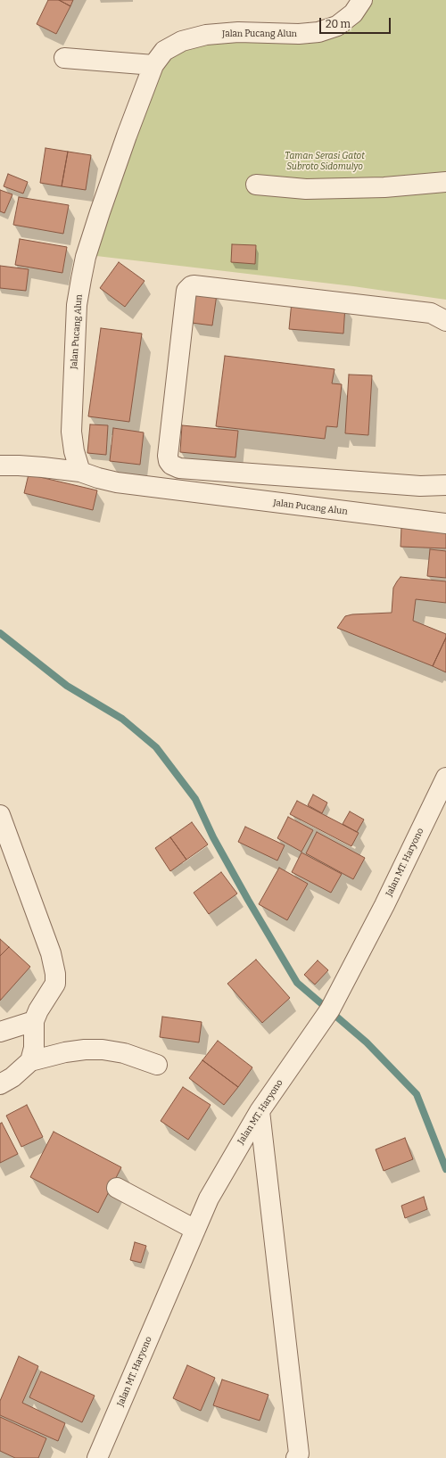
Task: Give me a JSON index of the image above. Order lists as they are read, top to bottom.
{
  "streets": {
    "street": ["Jalan Pucang Alun", "Jalan MT. Haryono"]
  },
  "parks": ["Taman Serasi Gatot Subroto Sidomulyo"],
  "scale_bar": "20 m"
}
